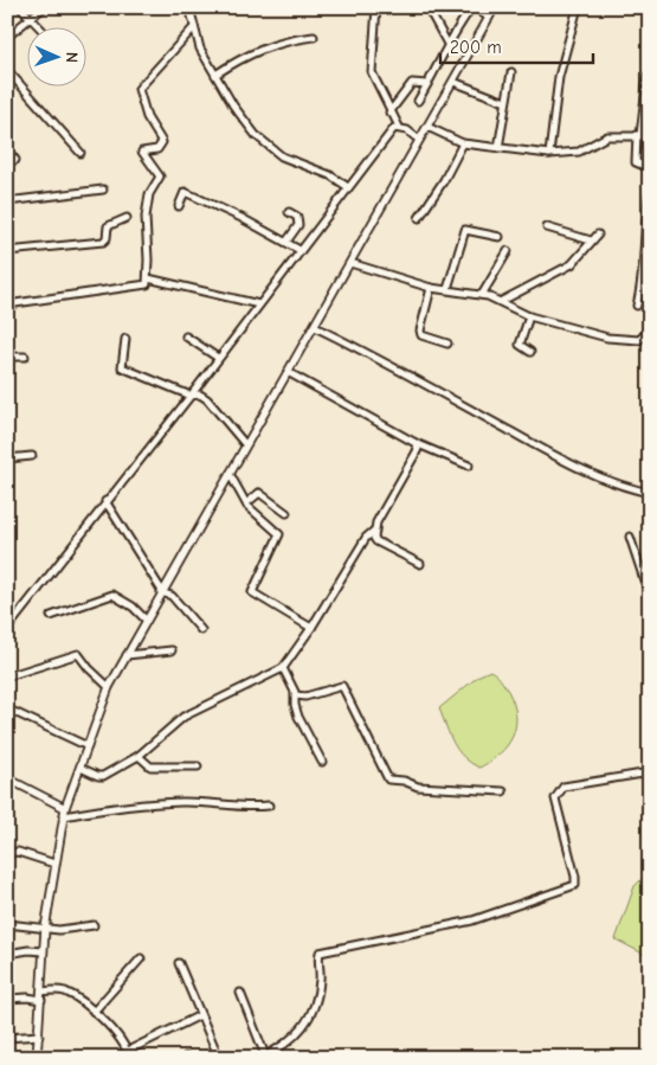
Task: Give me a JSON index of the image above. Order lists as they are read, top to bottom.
{
  "scale_bar": "200 m",
  "north": "right"
}
